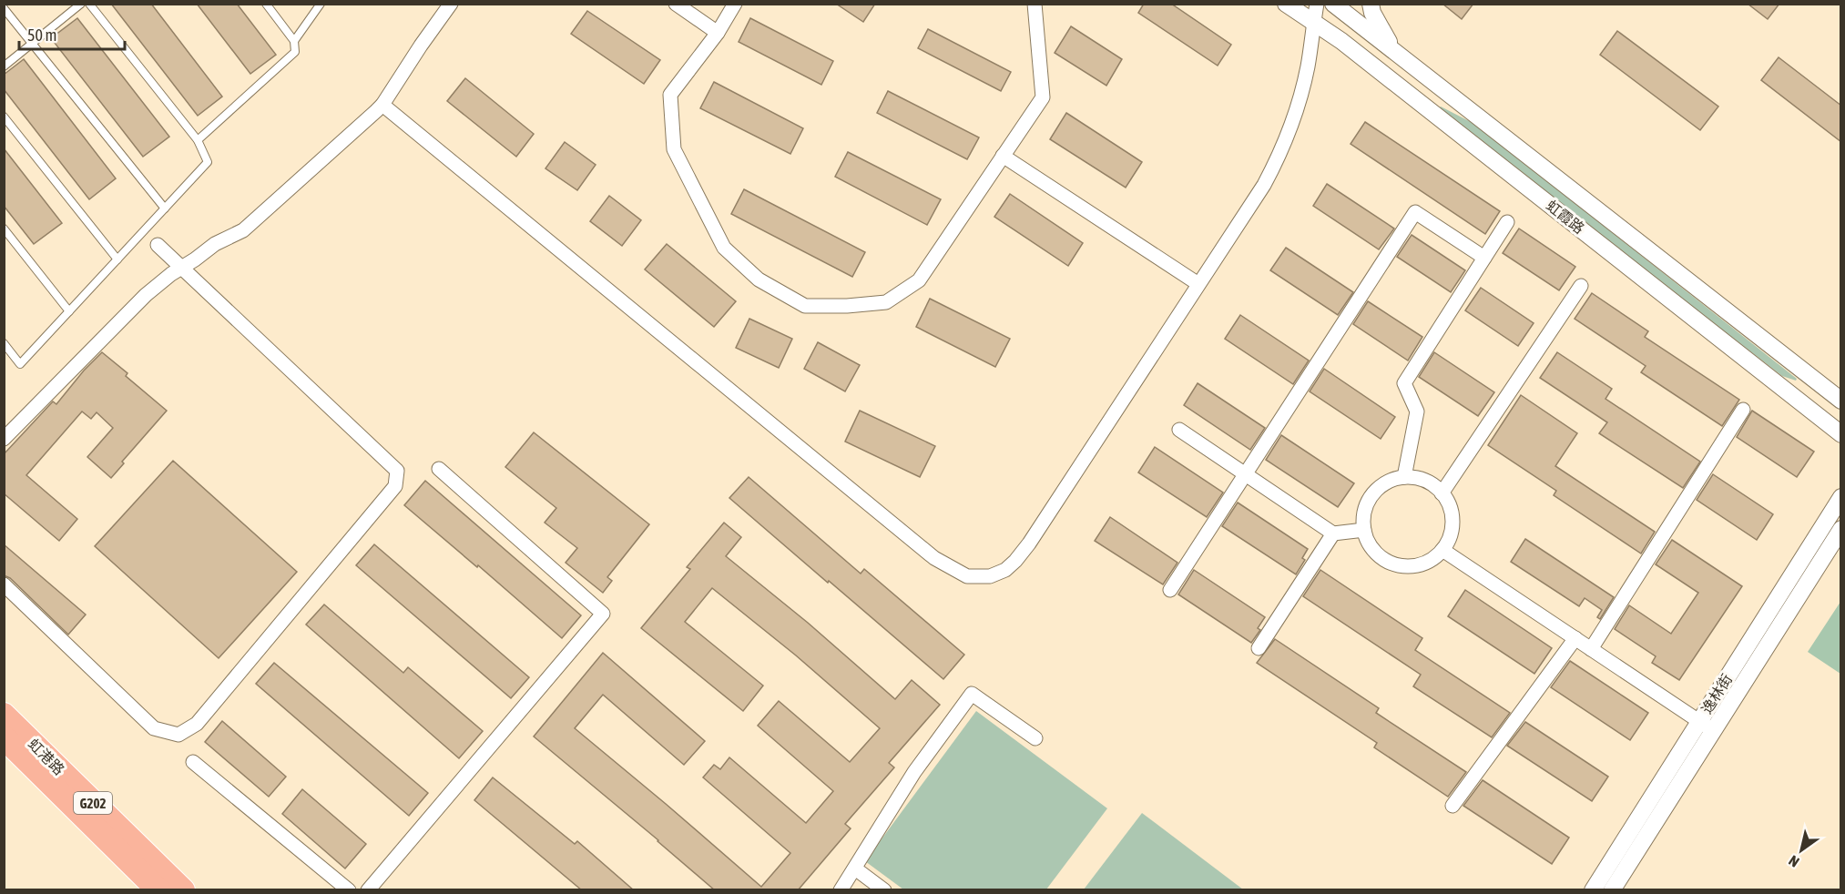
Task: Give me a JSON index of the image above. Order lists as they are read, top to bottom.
{
  "streets": {
    "highway": ["虹港路", "G202"],
    "street": ["虹霞路", "逸林街"]
  },
  "scale_bar": "50 m",
  "north": "bottom left"
}
